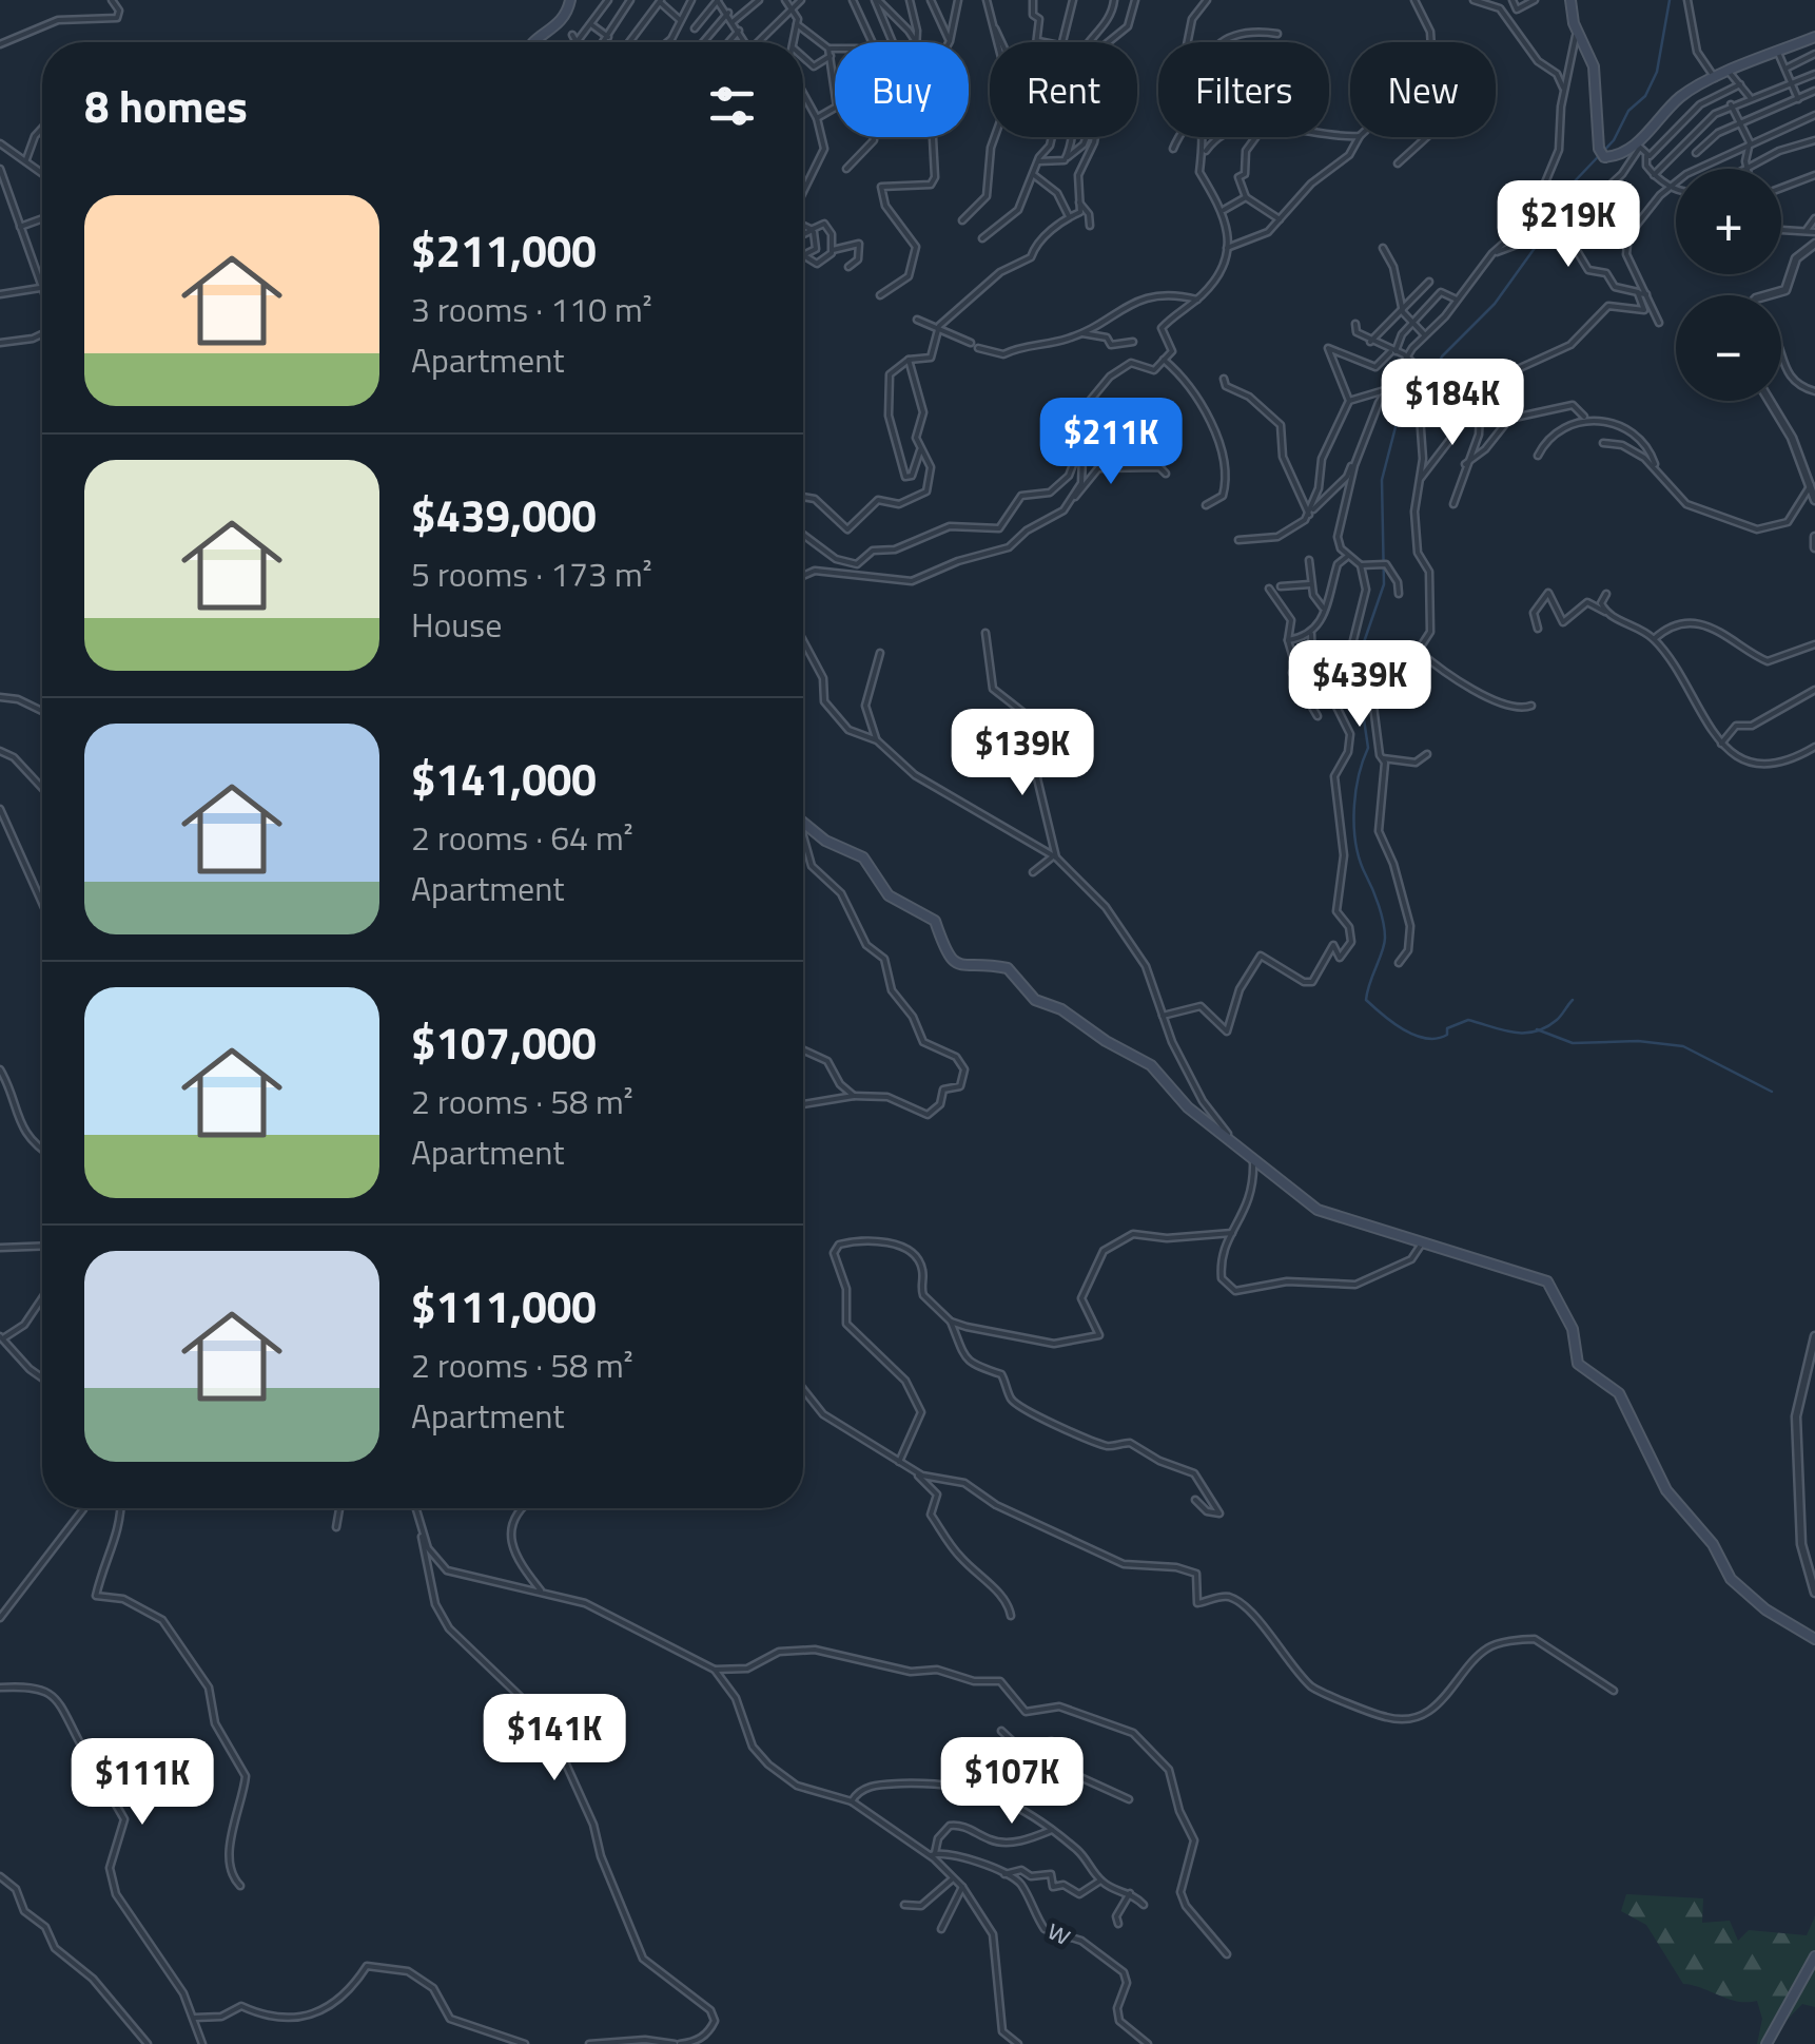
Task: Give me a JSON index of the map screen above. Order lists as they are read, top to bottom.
{
  "streets": {
    "street": ["w"]
  },
  "page": {
    "chip": [
      "Buy",
      "Rent",
      "Filters",
      "New"
    ],
    "heading": "8 homes",
    "map_buttons": ["+", "−"],
    "list": [
      {
        "name": "$211,000",
        "note": "3 rooms · 110 m² · Apartment"
      },
      {
        "name": "$439,000",
        "note": "5 rooms · 173 m² · House"
      },
      {
        "name": "$141,000",
        "note": "2 rooms · 64 m² · Apartment"
      },
      {
        "name": "$107,000",
        "note": "2 rooms · 58 m² · Apartment"
      },
      {
        "name": "$111,000",
        "note": "2 rooms · 58 m² · Apartment"
      }
    ],
    "price": [
      "$219K",
      "$184K",
      "$211K",
      "$439K",
      "$139K",
      "$141K",
      "$107K",
      "$111K"
    ]
  }
}
